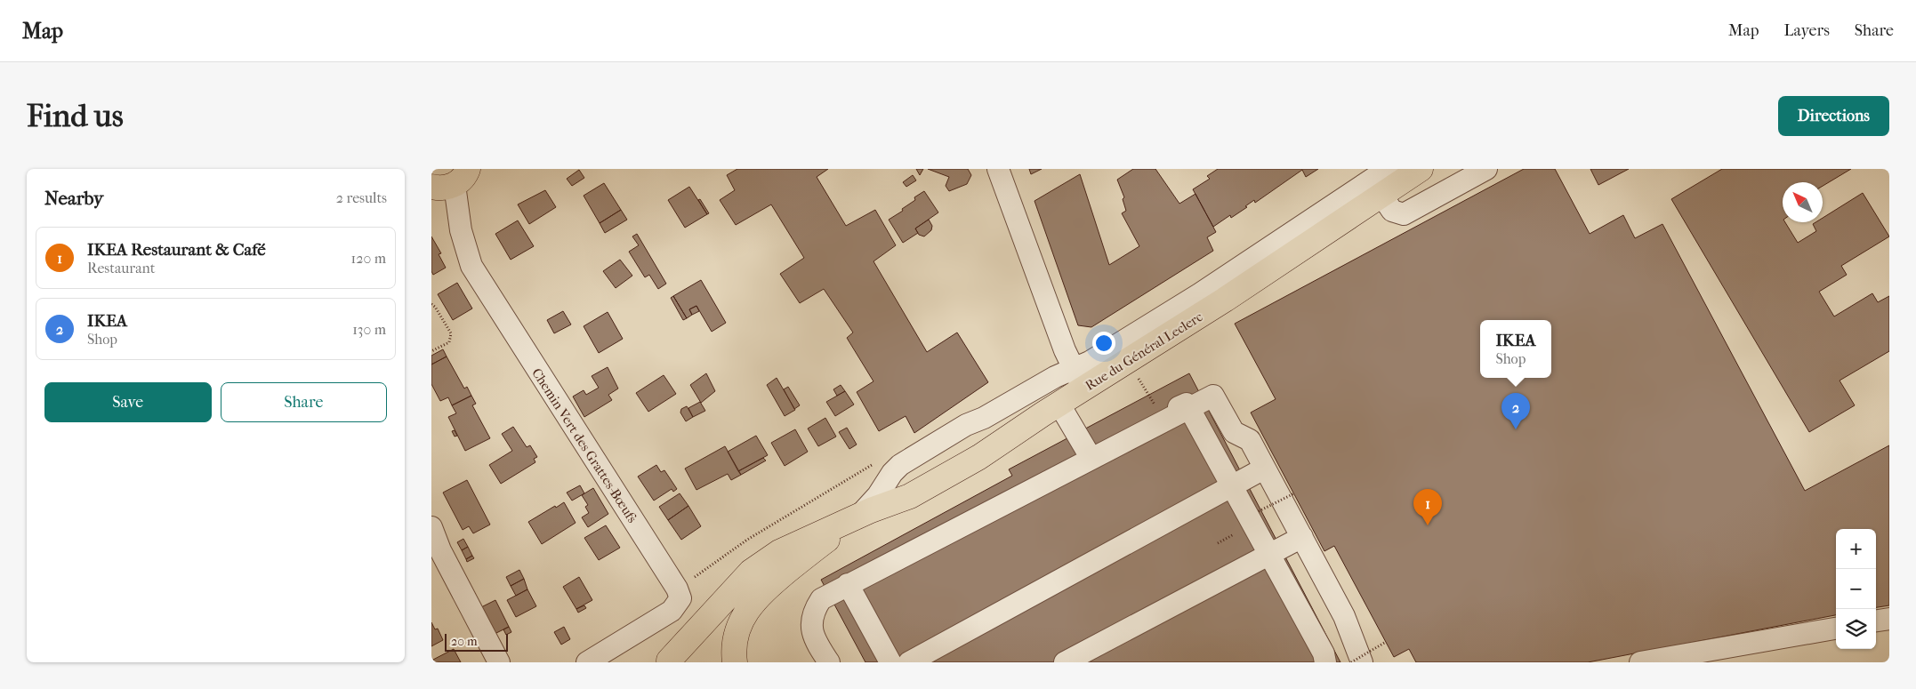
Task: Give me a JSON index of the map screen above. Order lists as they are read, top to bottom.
{
  "streets": {
    "main road": ["Rue du Général Leclerc"],
    "street": ["Chemin Vert des Grattes-Bœufs"]
  },
  "scale_bar": "20 m",
  "north": "top left",
  "page": {
    "header": "Map",
    "nav": ["Map", "Layers", "Share"],
    "buttons": [
      "Directions",
      ["Save", "Share"]
    ],
    "title": "Find us",
    "heading": ["Nearby", "2 results"],
    "list": [
      {
        "mark": "1",
        "name": "IKEA Restaurant & Café",
        "note": "Restaurant",
        "value": "120 m"
      },
      {
        "mark": "2",
        "name": "IKEA",
        "note": "Shop",
        "value": "130 m"
      }
    ],
    "popup": ["IKEA", "Shop"],
    "pins": ["2", "1"],
    "map_buttons": ["+", "−"],
    "scale": "20 m"
  }
}
